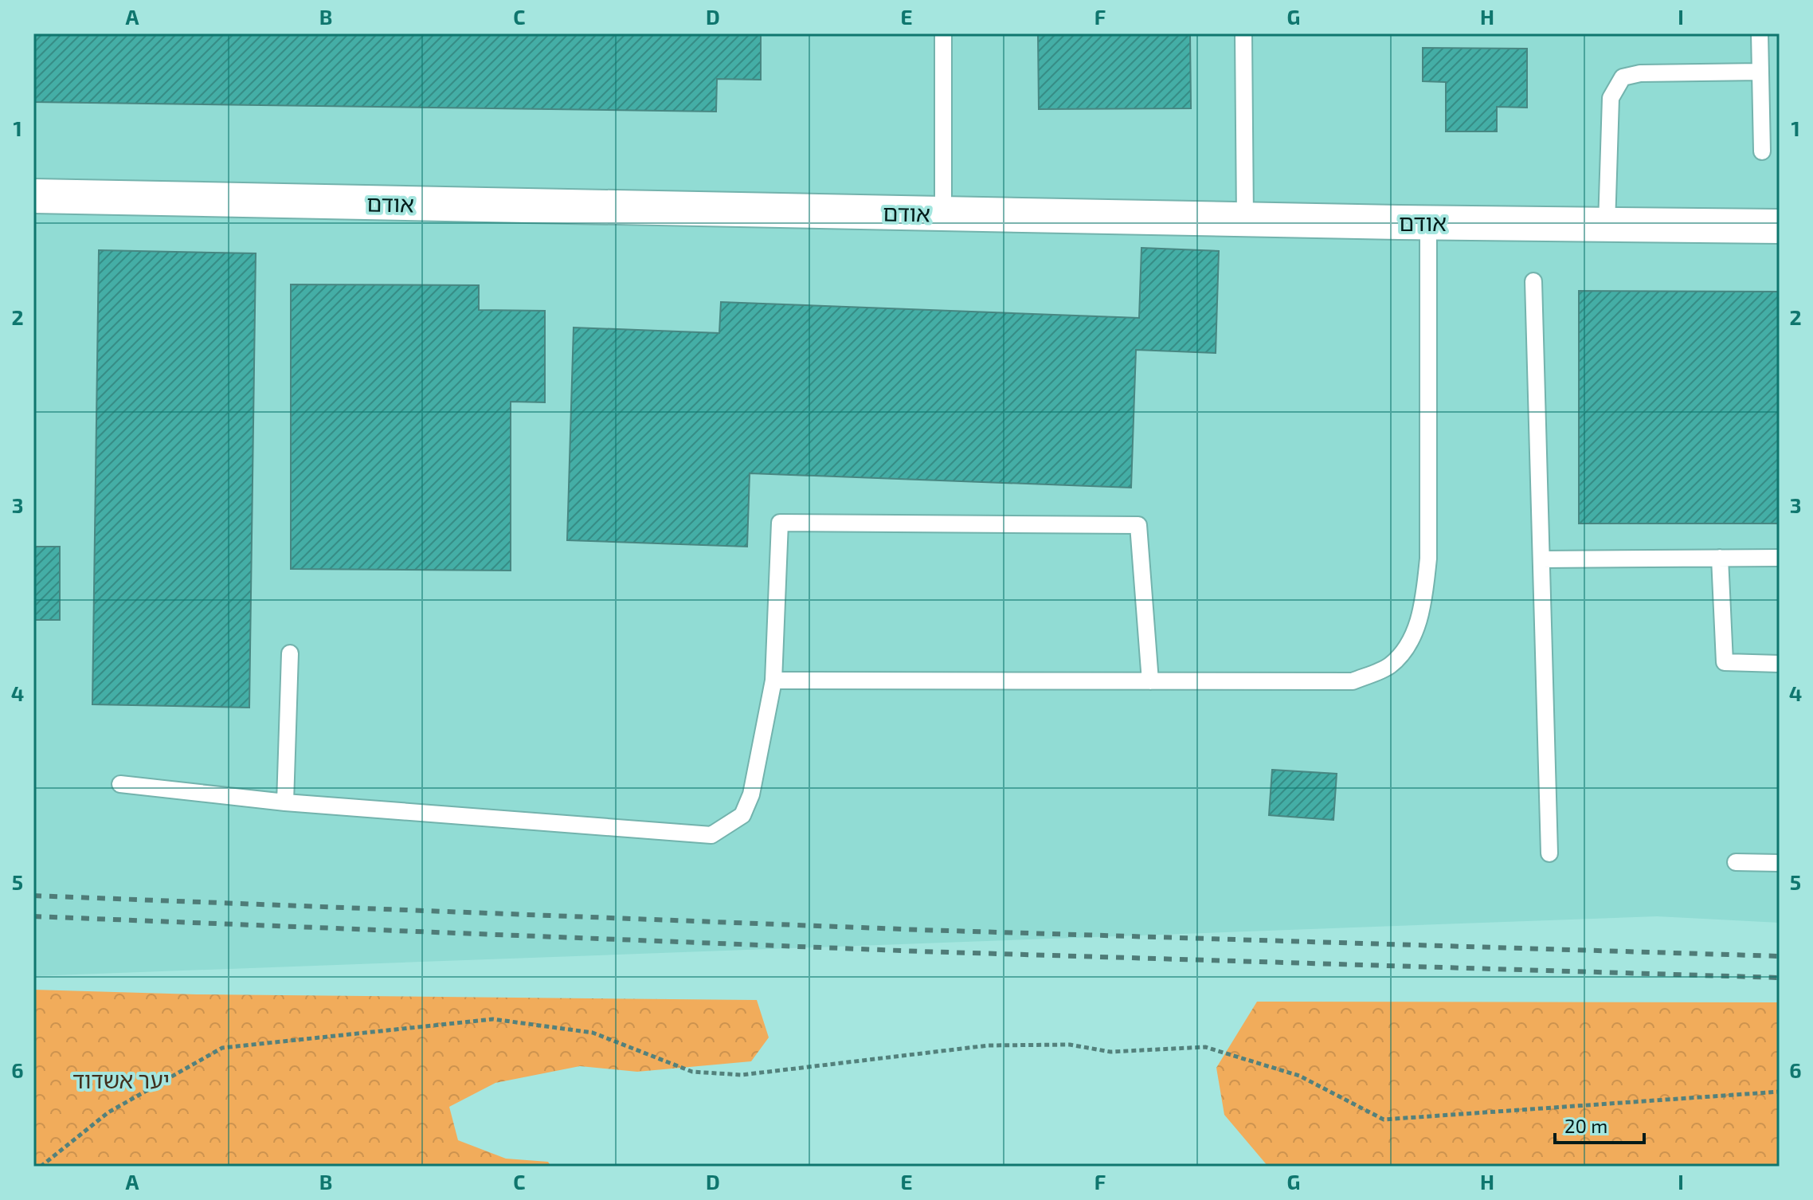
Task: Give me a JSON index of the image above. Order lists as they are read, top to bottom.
{
  "streets": {
    "street": ["אודם"]
  },
  "parks": ["יער אשדוד"],
  "scale_bar": "20 m",
  "grid": {
    "columns": [
      "A",
      "B",
      "C",
      "D",
      "E",
      "F",
      "G",
      "H",
      "I"
    ],
    "rows": [
      "1",
      "2",
      "3",
      "4",
      "5",
      "6"
    ]
  }
}
